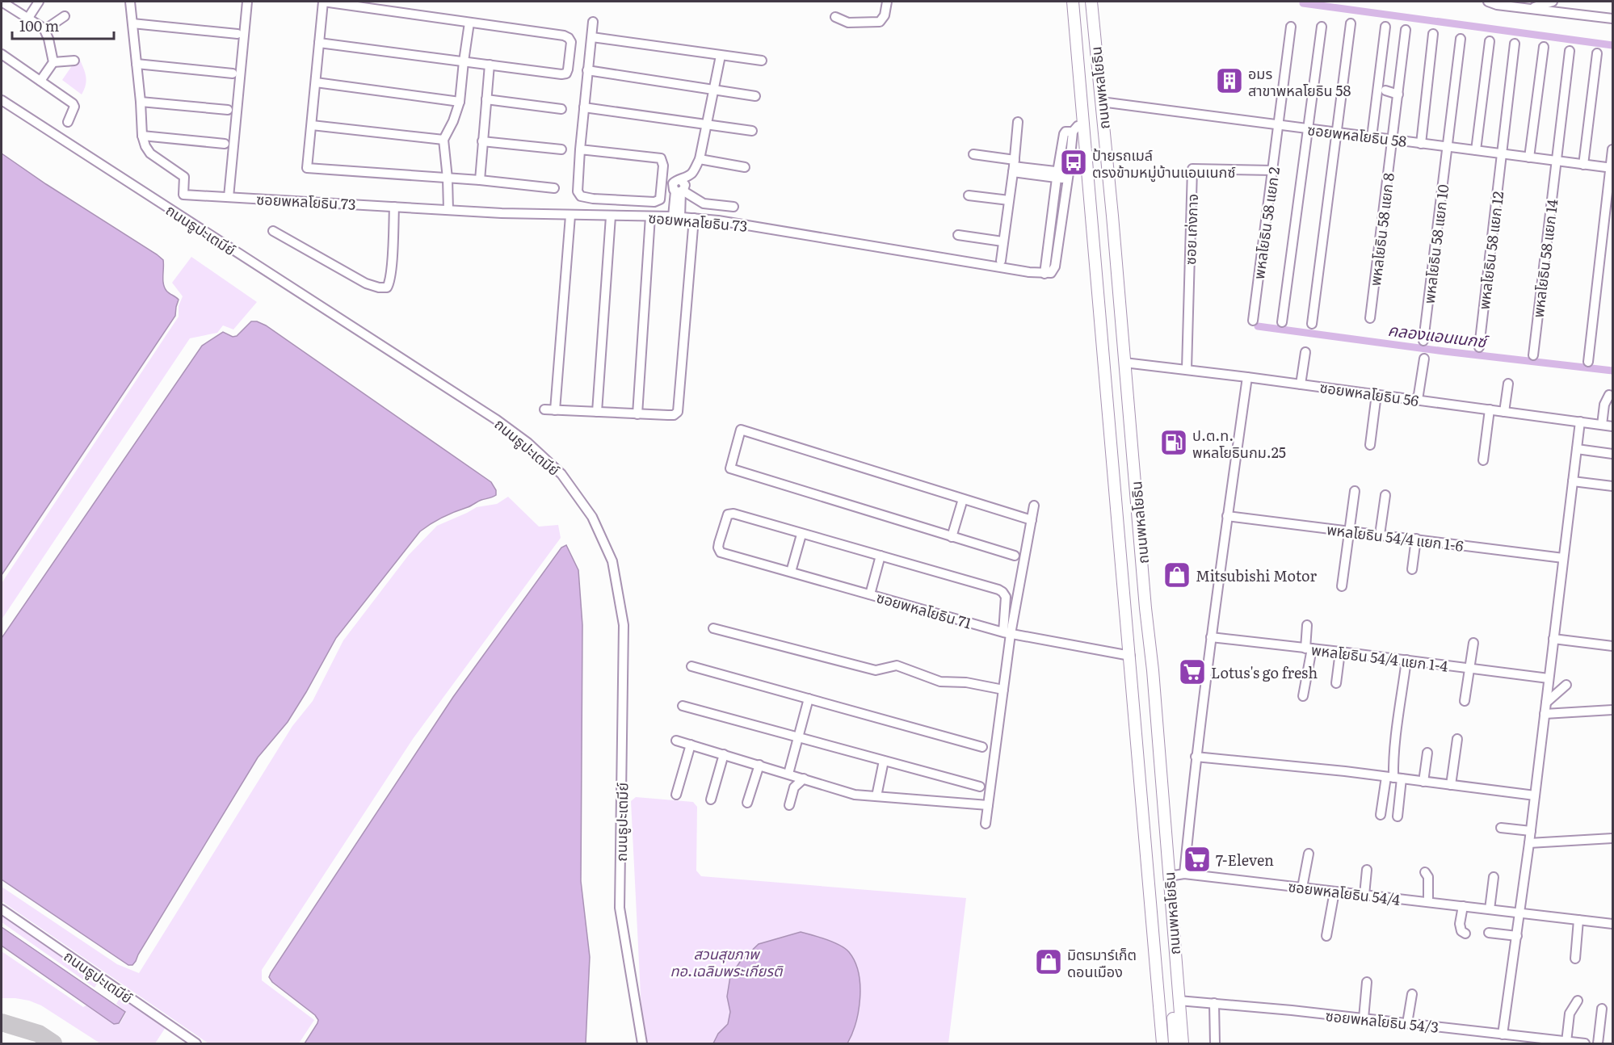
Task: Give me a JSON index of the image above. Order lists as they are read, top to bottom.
{
  "streets": {
    "main road": ["ถนนพหลโยธิน"],
    "street": [
      "ซอยพหลโยธิน 58",
      "ซอยพหลโยธิน 73",
      "พหลโยธิน 58 แยก 2",
      "ถนนธูปะเตมีย์",
      "ซอย เก่งกาจ",
      "พหลโยธิน 58 แยก 8",
      "พหลโยธิน 58 แยก 10",
      "พหลโยธิน 58 แยก 12",
      "พหลโยธิน 58 แยก 14",
      "ซอยพหลโยธิน 56",
      "พหลโยธิน 54/4 แยก 1-6",
      "ซอยพหลโยธิน 71",
      "พหลโยธิน 54/4 แยก 1-4",
      "ซอยพหลโยธิน 54/4",
      "ซอยพหลโยธิน 54/3"
    ]
  },
  "crossings": [
    ["ถนนพหลโยธิน", "ซอยพหลโยธิน 58"],
    ["ถนนพหลโยธิน", "ซอยพหลโยธิน 56"],
    ["ถนนพหลโยธิน", "ซอยพหลโยธิน 71"],
    ["ถนนพหลโยธิน", "ซอยพหลโยธิน 54/4"],
    ["ถนนพหลโยธิน", "ซอยพหลโยธิน 54/3"],
    ["ซอยพหลโยธิน 58", "พหลโยธิน 58 แยก 2"],
    ["ซอยพหลโยธิน 58", "พหลโยธิน 58 แยก 8"],
    ["ซอยพหลโยธิน 58", "พหลโยธิน 58 แยก 10"],
    ["ซอยพหลโยธิน 58", "พหลโยธิน 58 แยก 12"],
    ["ซอยพหลโยธิน 58", "พหลโยธิน 58 แยก 14"],
    ["พหลโยธิน 58 แยก 2", "ซอย เก่งกาจ"],
    ["ซอย เก่งกาจ", "ซอยพหลโยธิน 56"]
  ],
  "water": ["คลองแอนเนกซ์"],
  "parks": ["สวนสุขภาพ ทอ.เฉลิมพระเกียรติ"],
  "places": {
    "building": ["อมร สาขาพหลโยธิน 58"],
    "bus stop": ["ป้ายรถเมล์ ตรงข้ามหมู่บ้านแอนเนกซ์"],
    "fuel station": ["ป.ต.ท. พหลโยธินกม.25"],
    "shop": ["Mitsubishi Motor", "มิตรมาร์เก็ต ดอนเมือง"],
    "supermarket": ["Lotus's go fresh", "7-Eleven"]
  },
  "scale_bar": "100 m"
}
